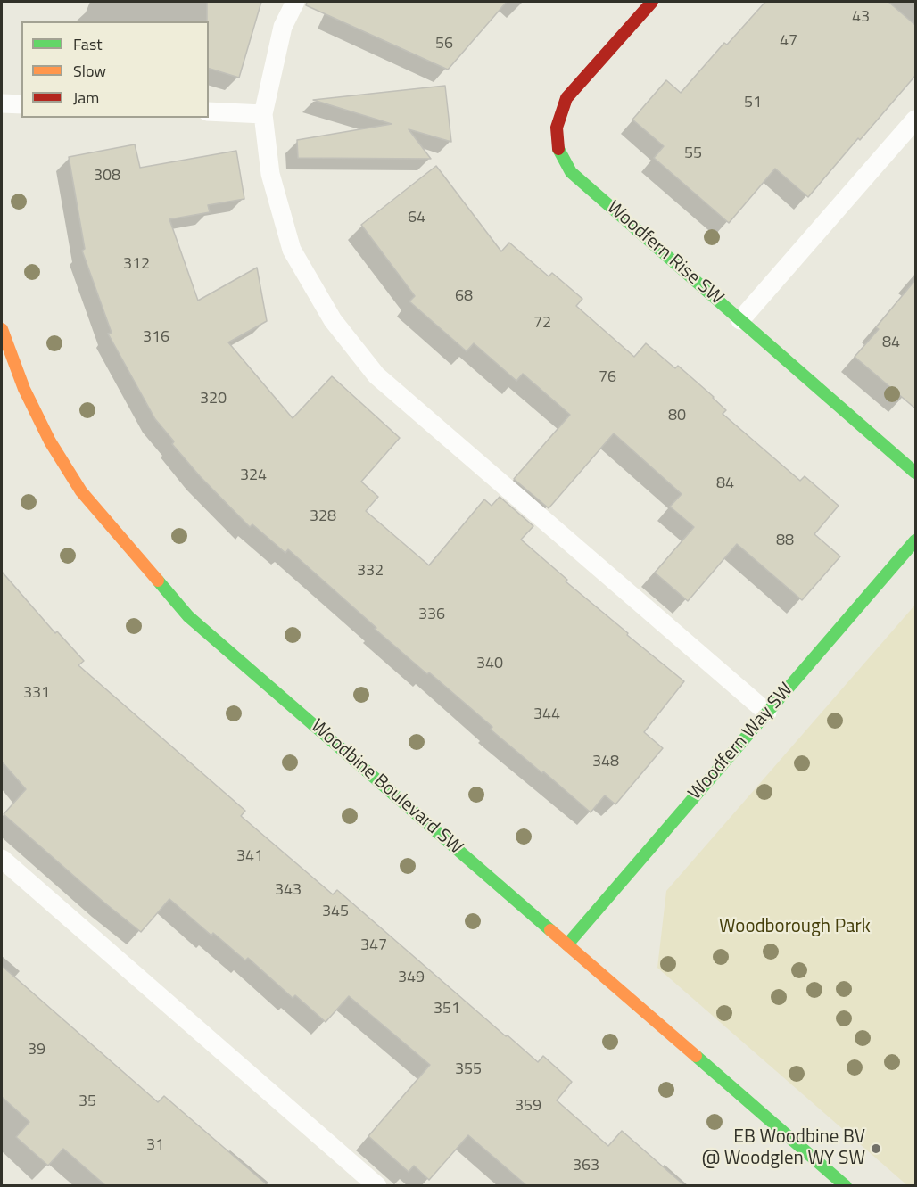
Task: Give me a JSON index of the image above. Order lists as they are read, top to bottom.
{
  "streets": {
    "street": ["Woodfern Rise SW", "Woodfern Way SW", "Woodbine Boulevard SW"]
  },
  "crossings": [
    ["Woodfern Way SW", "Woodbine Boulevard SW"]
  ],
  "parks": ["Woodborough Park"],
  "places": ["EB Woodbine BV @ Woodglen WY SW"],
  "house_numbers": [
    "43",
    "47",
    "56",
    "51",
    "55",
    "308",
    "64",
    "312",
    "68",
    "72",
    "316",
    "84",
    "76",
    "320",
    "80",
    "324",
    "84",
    "328",
    "88",
    "332",
    "336",
    "340",
    "331",
    "344",
    "348",
    "341",
    "343",
    "345",
    "347",
    "349",
    "351",
    "39",
    "355",
    "35",
    "359",
    "31",
    "363"
  ],
  "legend": ["Fast", "Slow", "Jam"]
}
